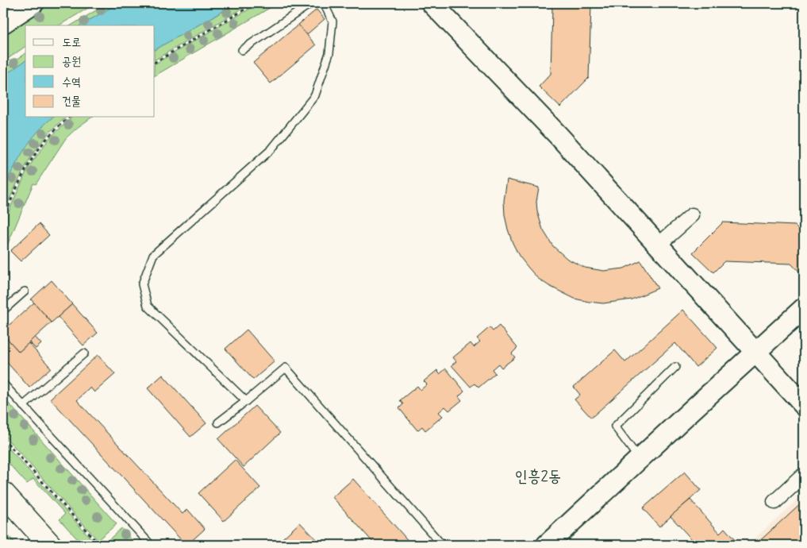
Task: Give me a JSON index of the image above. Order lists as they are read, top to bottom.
{
  "districts": ["인흥2동"],
  "legend": [
    "도로",
    "공원",
    "수역",
    "건물"
  ]
}
